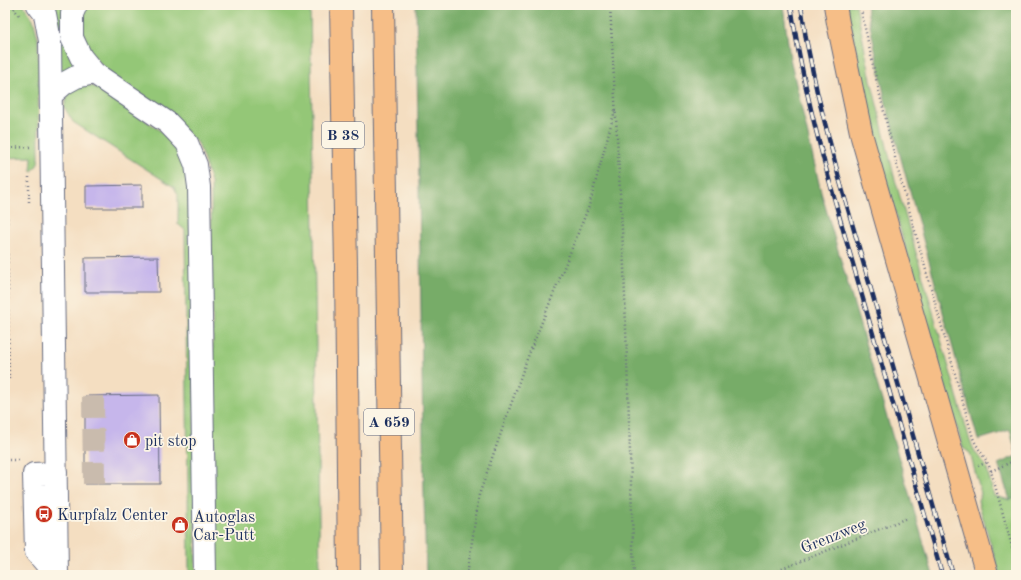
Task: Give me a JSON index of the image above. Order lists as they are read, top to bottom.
{
  "streets": {
    "main road": ["B 38", "A 659"],
    "path": ["Grenzweg"]
  },
  "crossings": [
    ["B 38", "A 659"]
  ],
  "places": {
    "shop": ["pit stop", "Autoglas Car-Putt"],
    "bus stop": ["Kurpfalz Center"]
  }
}
